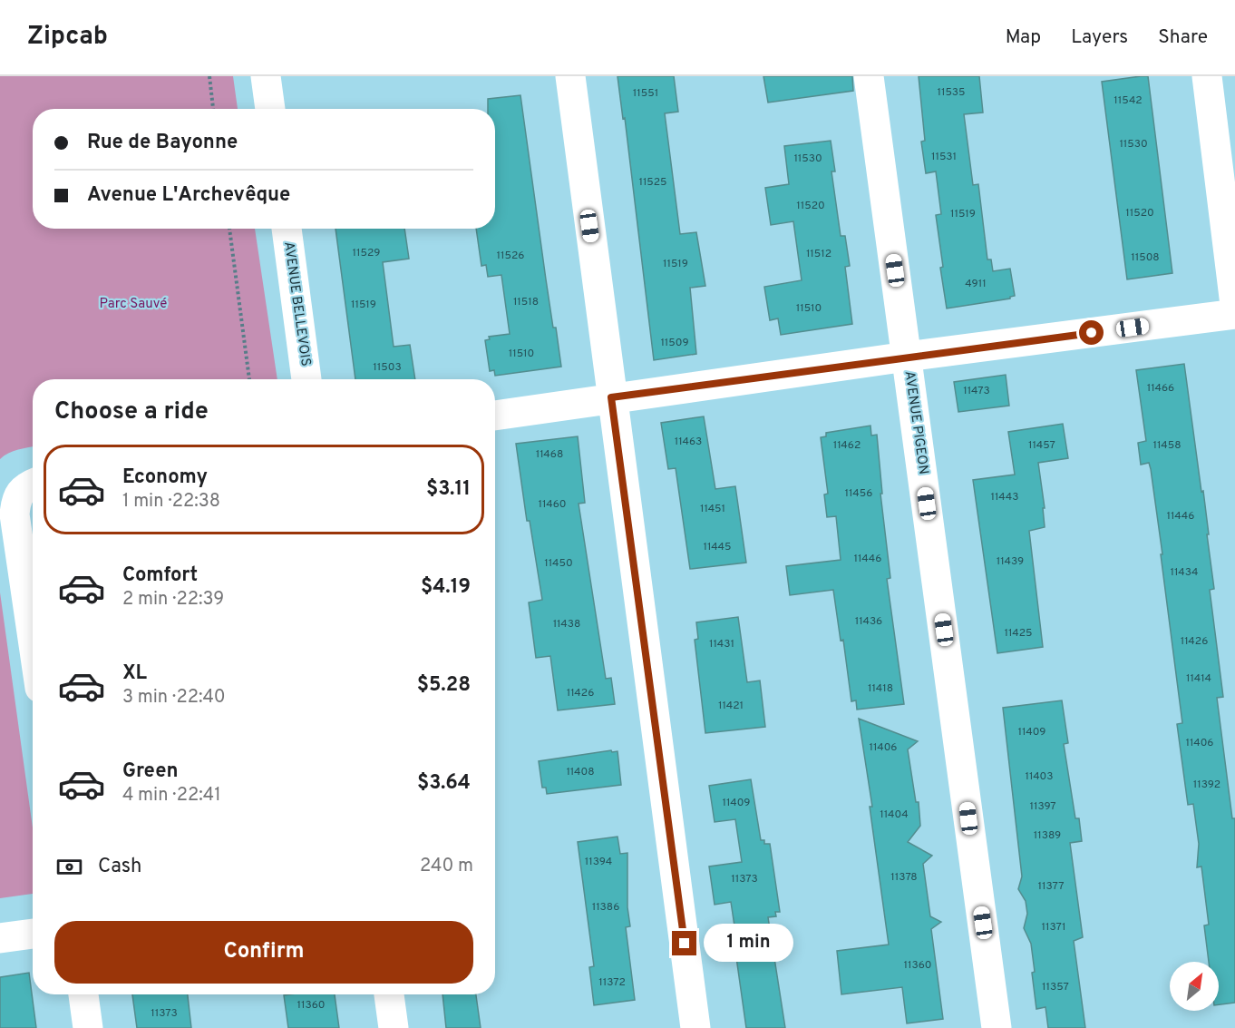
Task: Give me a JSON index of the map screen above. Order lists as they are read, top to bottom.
{
  "streets": {
    "street": ["AVENUE BELLEVOIS", "AVENUE PIGEON"]
  },
  "parks": ["Parc Sauvé"],
  "house_numbers": [
    "11535",
    "11551",
    "11542",
    "11530",
    "11531",
    "11530",
    "11525",
    "11520",
    "11520",
    "11519",
    "11529",
    "11512",
    "11526",
    "11508",
    "11519",
    "4911",
    "11518",
    "11519",
    "11510",
    "11509",
    "11510",
    "11503",
    "11466",
    "11473",
    "11463",
    "11462",
    "11457",
    "11458",
    "11468",
    "11456",
    "11443",
    "11460",
    "11451",
    "11446",
    "11445",
    "11446",
    "11439",
    "11450",
    "11434",
    "11436",
    "11438",
    "11425",
    "11426",
    "11431",
    "11414",
    "11418",
    "11426",
    "11421",
    "11409",
    "11406",
    "11406",
    "11408",
    "11403",
    "11392",
    "11409",
    "11397",
    "11404",
    "11389",
    "11394",
    "11378",
    "11373",
    "11377",
    "11386",
    "11371",
    "11360",
    "11372",
    "11357",
    "11360",
    "11373"
  ],
  "north": "top right",
  "page": {
    "header": "Zipcab",
    "nav": ["Map", "Layers", "Share"],
    "banner": ["Rue de Bayonne", "Avenue L'Archevêque"],
    "heading": "Choose a ride",
    "list": [
      {
        "name": "Economy",
        "note": "1 min · 22:38",
        "value": "$3.11"
      },
      {
        "name": "Comfort",
        "note": "2 min · 22:39",
        "value": "$4.19"
      },
      {
        "name": "XL",
        "note": "3 min · 22:40",
        "value": "$5.28"
      },
      {
        "name": "Green",
        "note": "4 min · 22:41",
        "value": "$3.64"
      }
    ],
    "pay": ["Cash", "240 m"],
    "buttons": "Confirm",
    "bubble": "1 min"
  }
}
